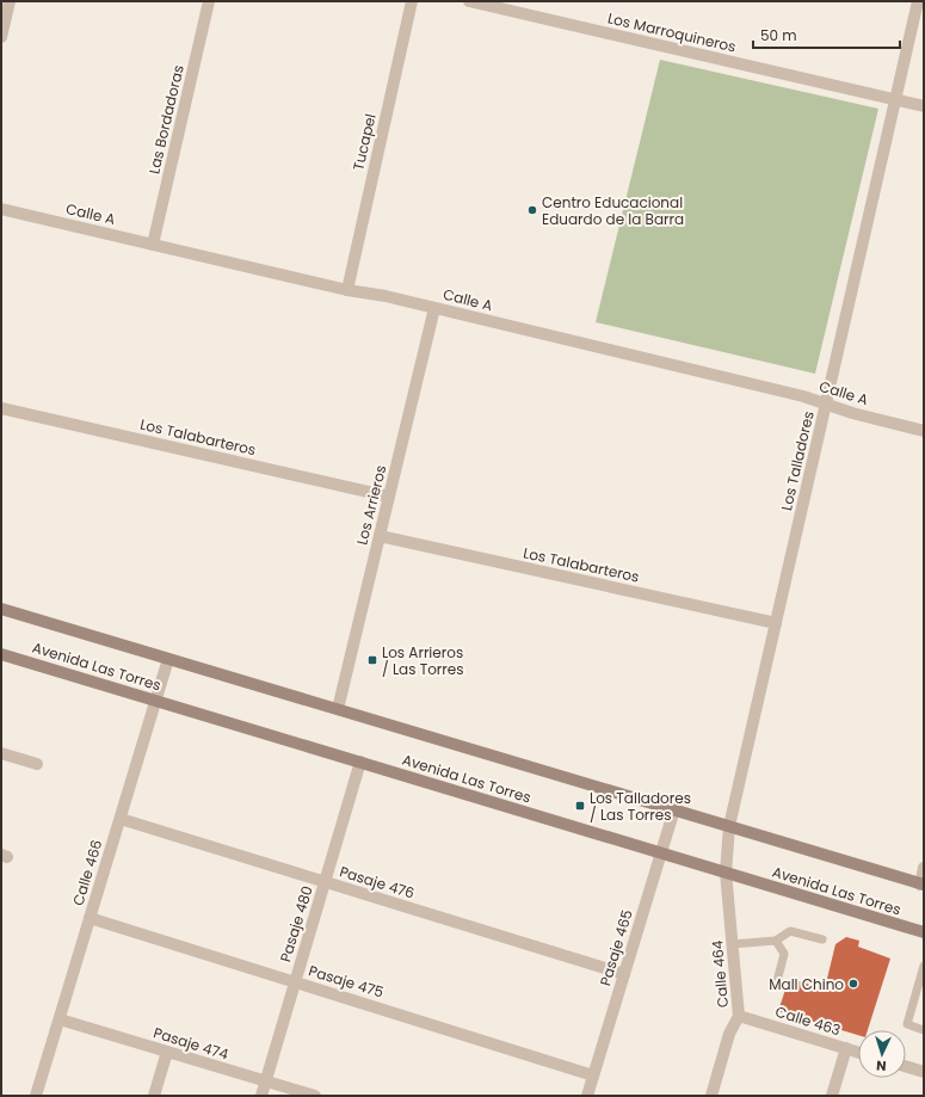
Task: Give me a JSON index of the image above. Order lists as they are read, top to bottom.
{
  "streets": {
    "main road": ["Avenida Las Torres"],
    "street": [
      "Los Marroquineros",
      "Las Bordadoras",
      "Tucapel",
      "Calle A",
      "Los Talabarteros",
      "Los Talladores",
      "Los Arrieros",
      "Calle 466",
      "Pasaje 476",
      "Pasaje 480",
      "Pasaje 465",
      "Calle 464",
      "Pasaje 475",
      "Calle 463",
      "Pasaje 474"
    ]
  },
  "crossings": [
    ["Los Marroquineros", "Los Talladores"],
    ["Las Bordadoras", "Calle A"],
    ["Tucapel", "Calle A"],
    ["Calle A", "Los Talladores"],
    ["Calle A", "Los Arrieros"],
    ["Los Talabarteros", "Los Talladores"],
    ["Los Talabarteros", "Los Arrieros"],
    ["Los Talladores", "Avenida Las Torres"],
    ["Los Talladores", "Calle 464"],
    ["Los Arrieros", "Avenida Las Torres"],
    ["Avenida Las Torres", "Calle 466"],
    ["Avenida Las Torres", "Pasaje 480"],
    ["Avenida Las Torres", "Pasaje 465"],
    ["Avenida Las Torres", "Calle 464"],
    ["Calle 466", "Pasaje 476"],
    ["Calle 466", "Pasaje 475"],
    ["Calle 466", "Pasaje 474"],
    ["Pasaje 476", "Pasaje 480"],
    ["Pasaje 476", "Pasaje 465"],
    ["Pasaje 480", "Pasaje 475"],
    ["Pasaje 480", "Pasaje 474"],
    ["Pasaje 465", "Pasaje 475"],
    ["Calle 464", "Calle 463"]
  ],
  "places": {
    "other": ["Centro Educacional Eduardo de la Barra", "Mall Chino"],
    "transit": ["Los Arrieros / Las Torres", "Los Talladores / Las Torres"]
  },
  "scale_bar": "50 m",
  "north": "bottom"
}
